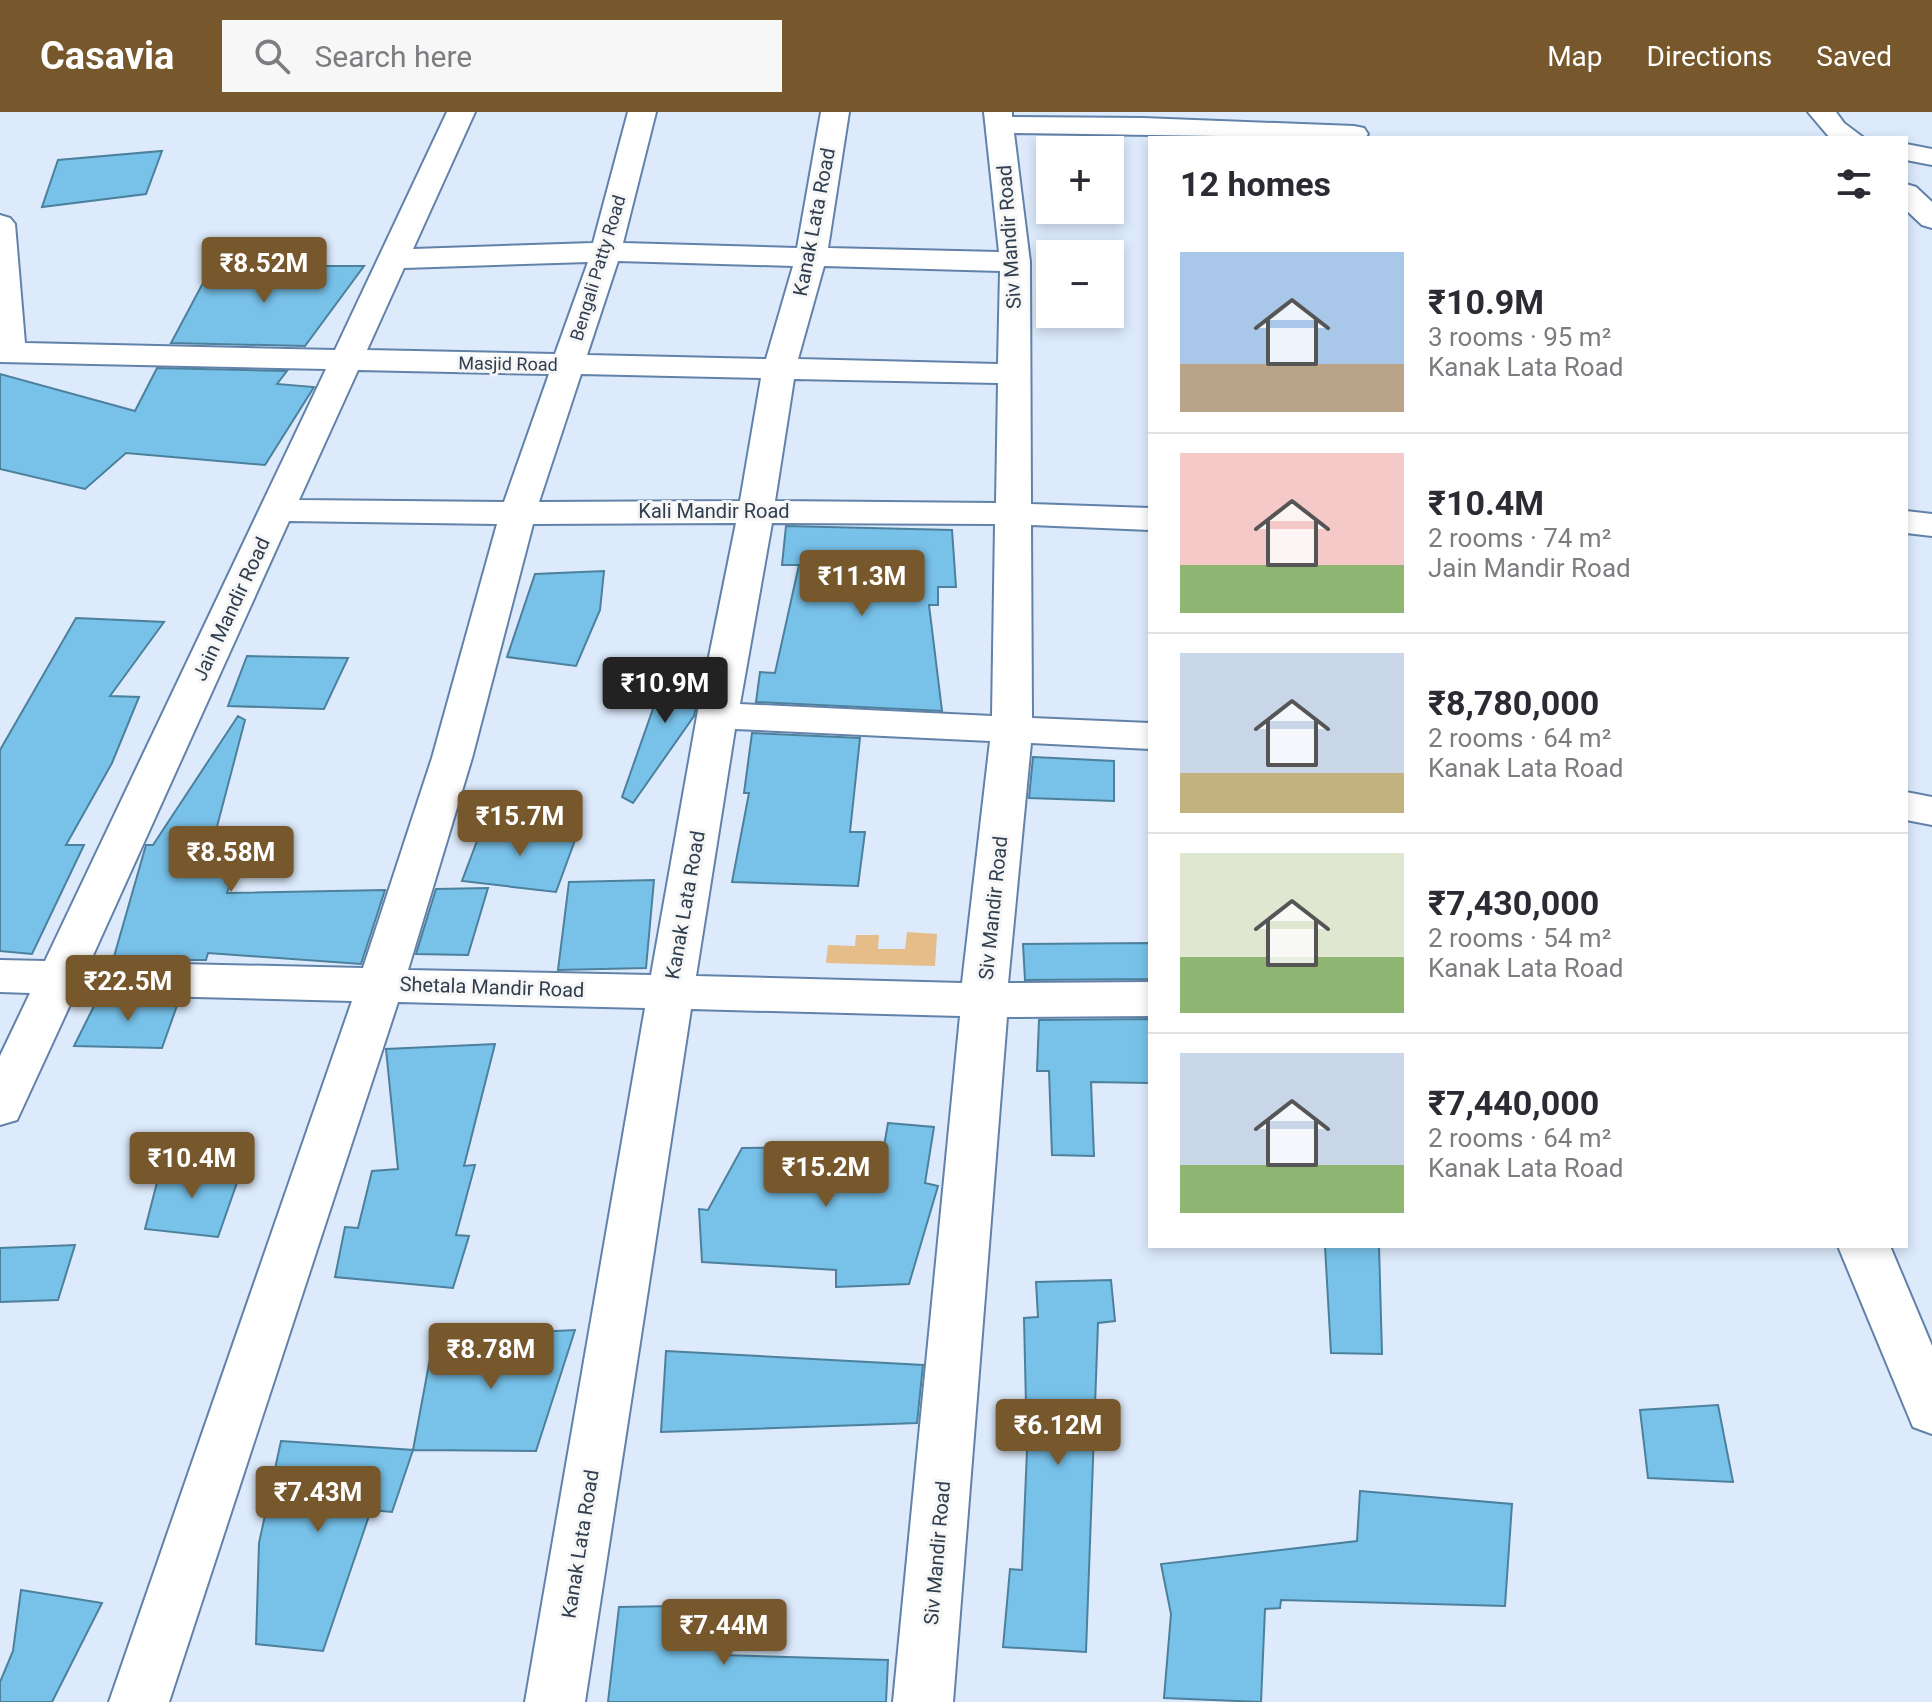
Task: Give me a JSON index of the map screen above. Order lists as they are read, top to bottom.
{
  "streets": {
    "street": [
      "Kanak Lata Road",
      "Siv Mandir Road",
      "Bengali Patty Road",
      "Masjid Road",
      "Kali Mandir Road",
      "Jain Mandir Road",
      "Shetala Mandir Road"
    ]
  },
  "crossings": [
    ["Kanak Lata Road", "Masjid Road"],
    ["Kanak Lata Road", "Kali Mandir Road"],
    ["Kanak Lata Road", "Shetala Mandir Road"],
    ["Siv Mandir Road", "Masjid Road"],
    ["Siv Mandir Road", "Kali Mandir Road"],
    ["Siv Mandir Road", "Shetala Mandir Road"],
    ["Bengali Patty Road", "Masjid Road"],
    ["Bengali Patty Road", "Kali Mandir Road"],
    ["Bengali Patty Road", "Shetala Mandir Road"],
    ["Masjid Road", "Jain Mandir Road"],
    ["Kali Mandir Road", "Jain Mandir Road"],
    ["Jain Mandir Road", "Shetala Mandir Road"]
  ],
  "page": {
    "header": "Casavia",
    "search": "Search here",
    "nav": ["Map", "Directions", "Saved"],
    "map_buttons": ["+", "−"],
    "heading": "12 homes",
    "list": [
      {
        "name": "₹10.9M",
        "note": "3 rooms · 95 m² · Kanak Lata Road"
      },
      {
        "name": "₹10.4M",
        "note": "2 rooms · 74 m² · Jain Mandir Road"
      },
      {
        "name": "₹8,780,000",
        "note": "2 rooms · 64 m² · Kanak Lata Road"
      },
      {
        "name": "₹7,430,000",
        "note": "2 rooms · 54 m² · Kanak Lata Road"
      },
      {
        "name": "₹7,440,000",
        "note": "2 rooms · 64 m² · Kanak Lata Road"
      }
    ],
    "price": [
      "₹8.52M",
      "₹11.3M",
      "₹10.9M",
      "₹15.7M",
      "₹8.58M",
      "₹22.5M",
      "₹10.4M",
      "₹15.2M",
      "₹8.78M",
      "₹6.12M",
      "₹7.43M",
      "₹7.44M"
    ]
  }
}
